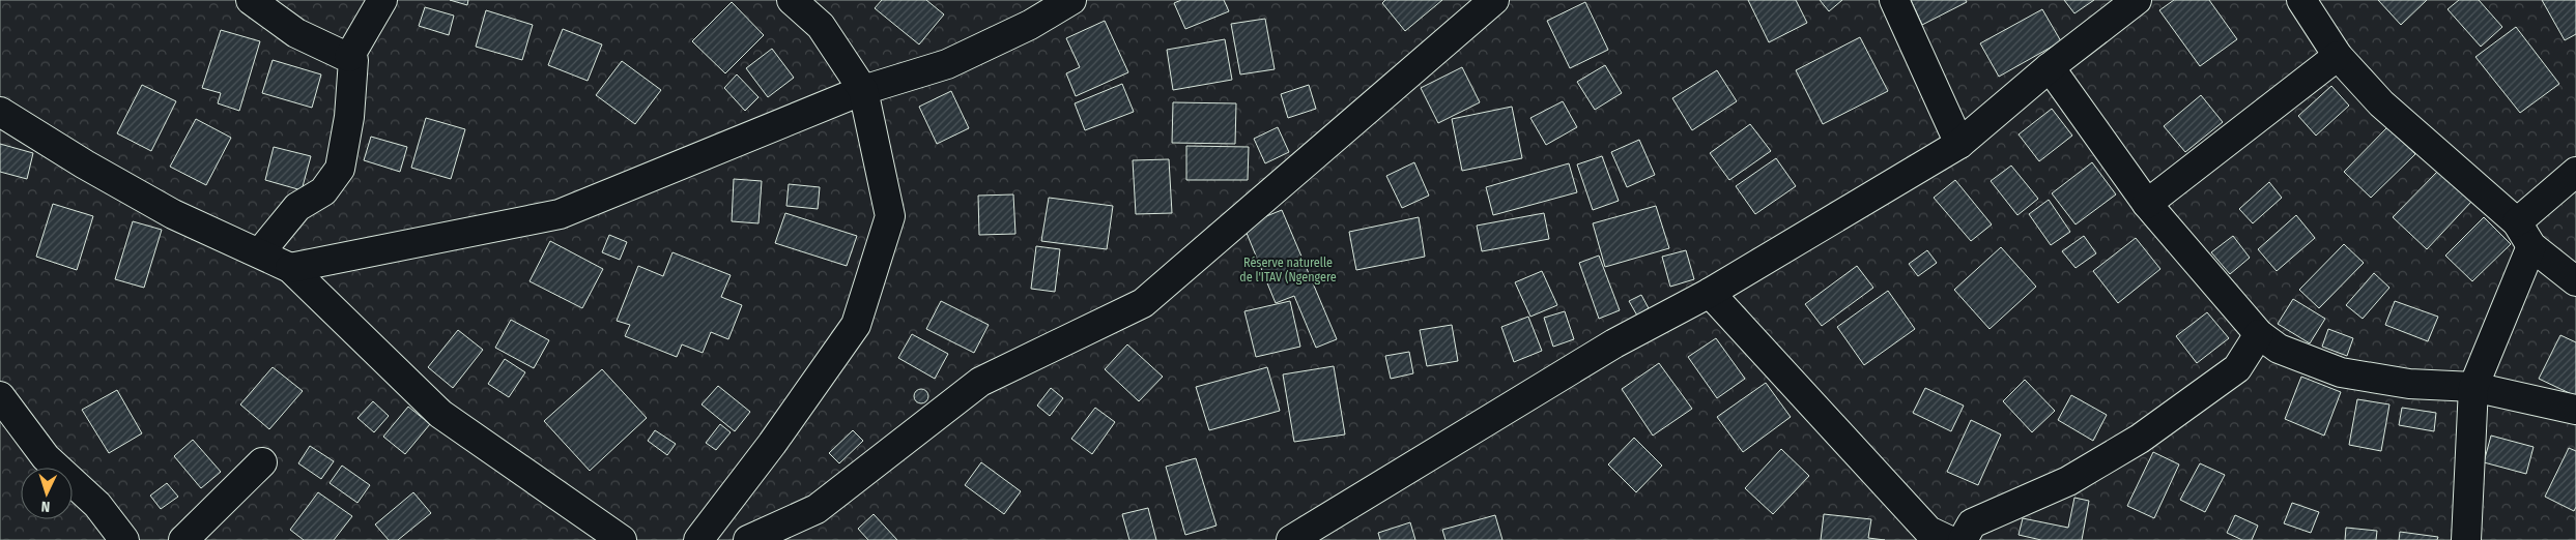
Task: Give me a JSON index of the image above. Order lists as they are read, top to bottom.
{
  "parks": ["Réserve naturelle de l'ITAV (Ngengere"],
  "north": "bottom"
}
